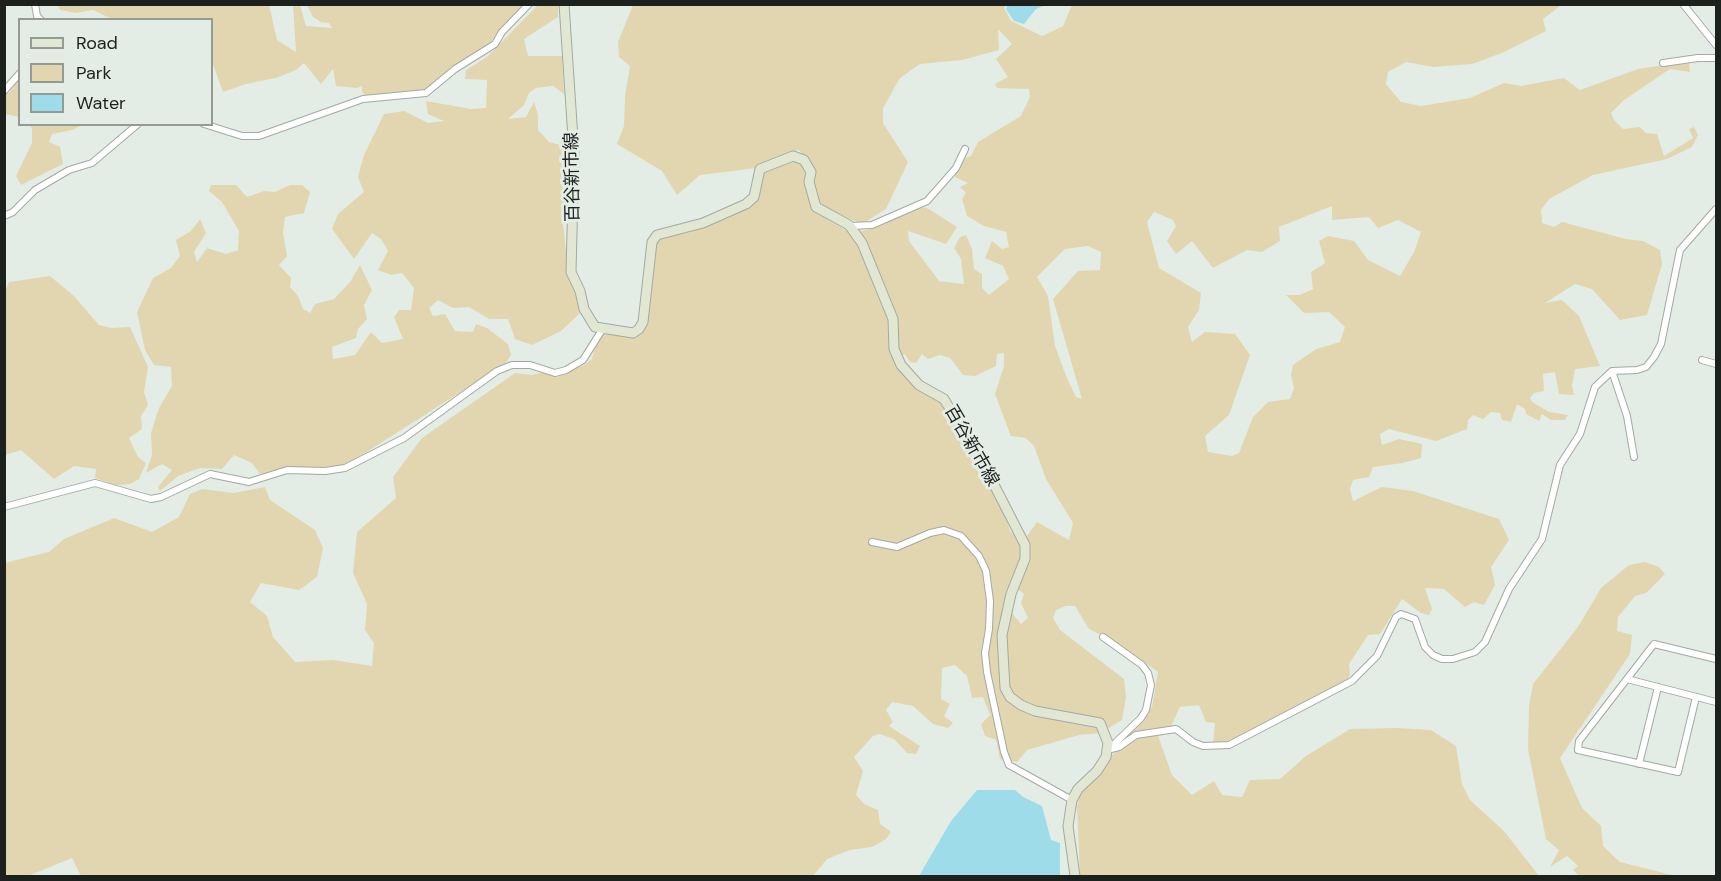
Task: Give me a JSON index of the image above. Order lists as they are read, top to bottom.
{
  "streets": {
    "main road": ["百谷新市線"]
  },
  "legend": ["Road", "Park", "Water"]
}
